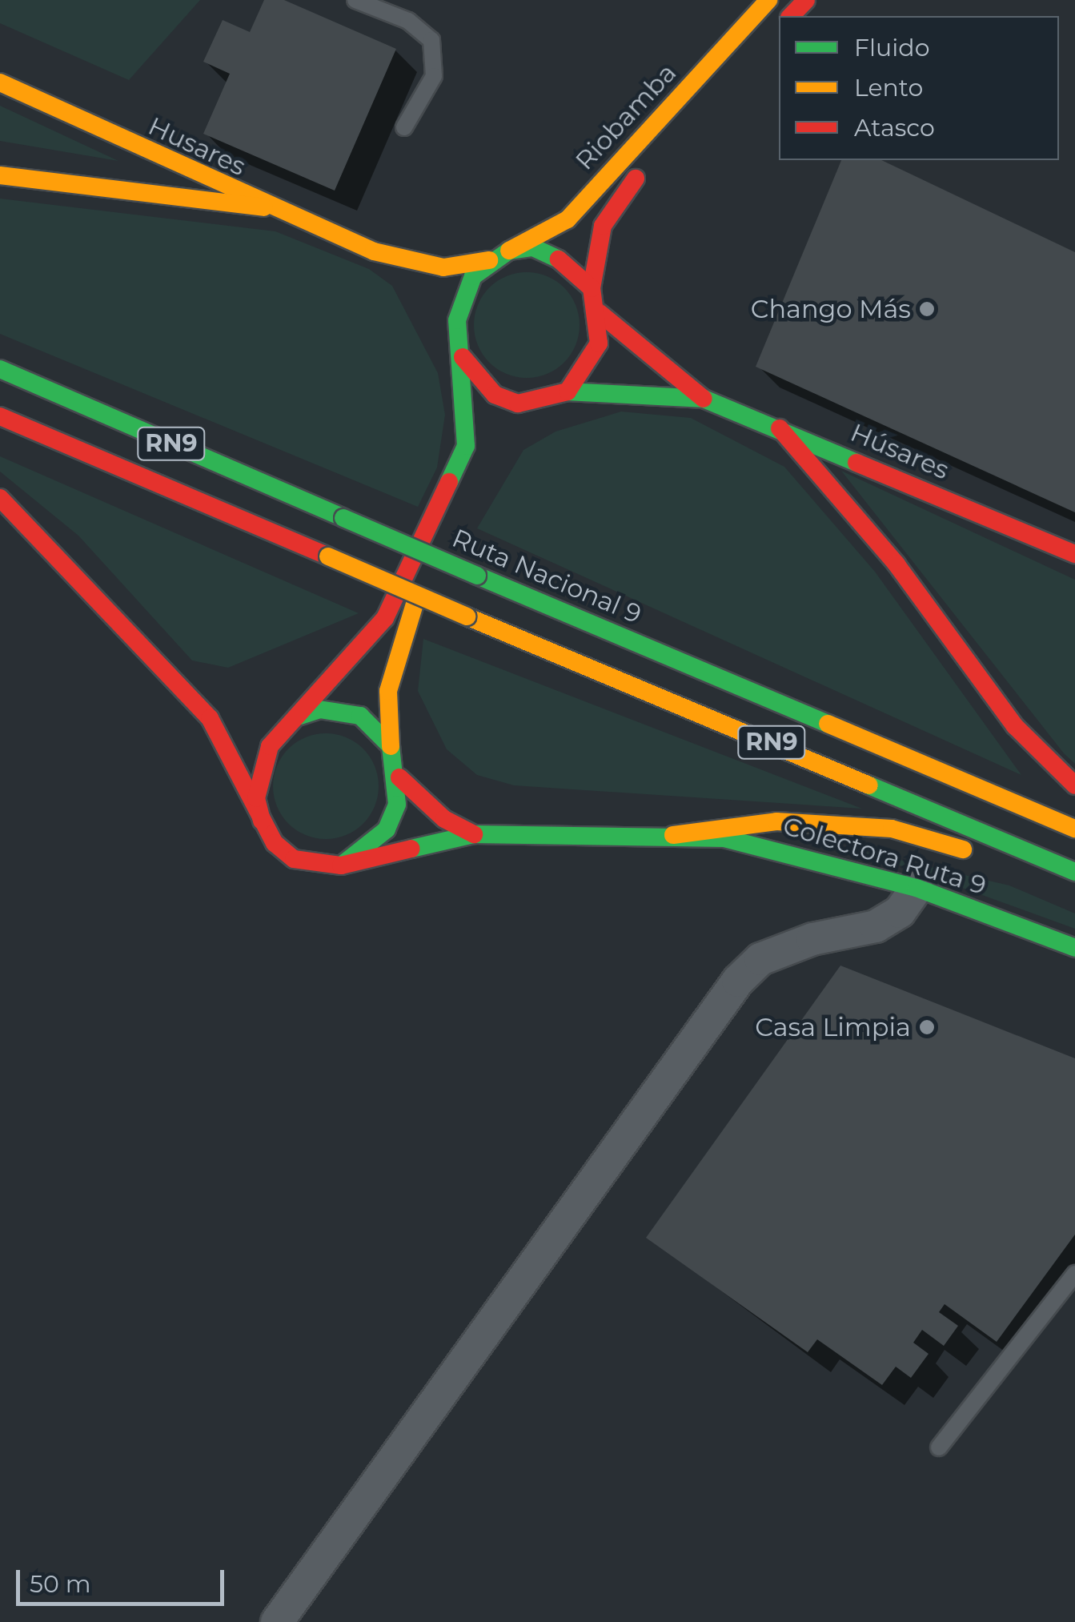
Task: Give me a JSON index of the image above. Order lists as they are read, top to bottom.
{
  "streets": {
    "main road": [
      "Riobamba",
      "Husares",
      "RN9",
      "Húsares",
      "Ruta Nacional 9",
      "Colectora Ruta 9"
    ]
  },
  "places": ["Chango Más", "Casa Limpia"],
  "legend": ["Fluido", "Lento", "Atasco"],
  "scale_bar": "50 m"
}
